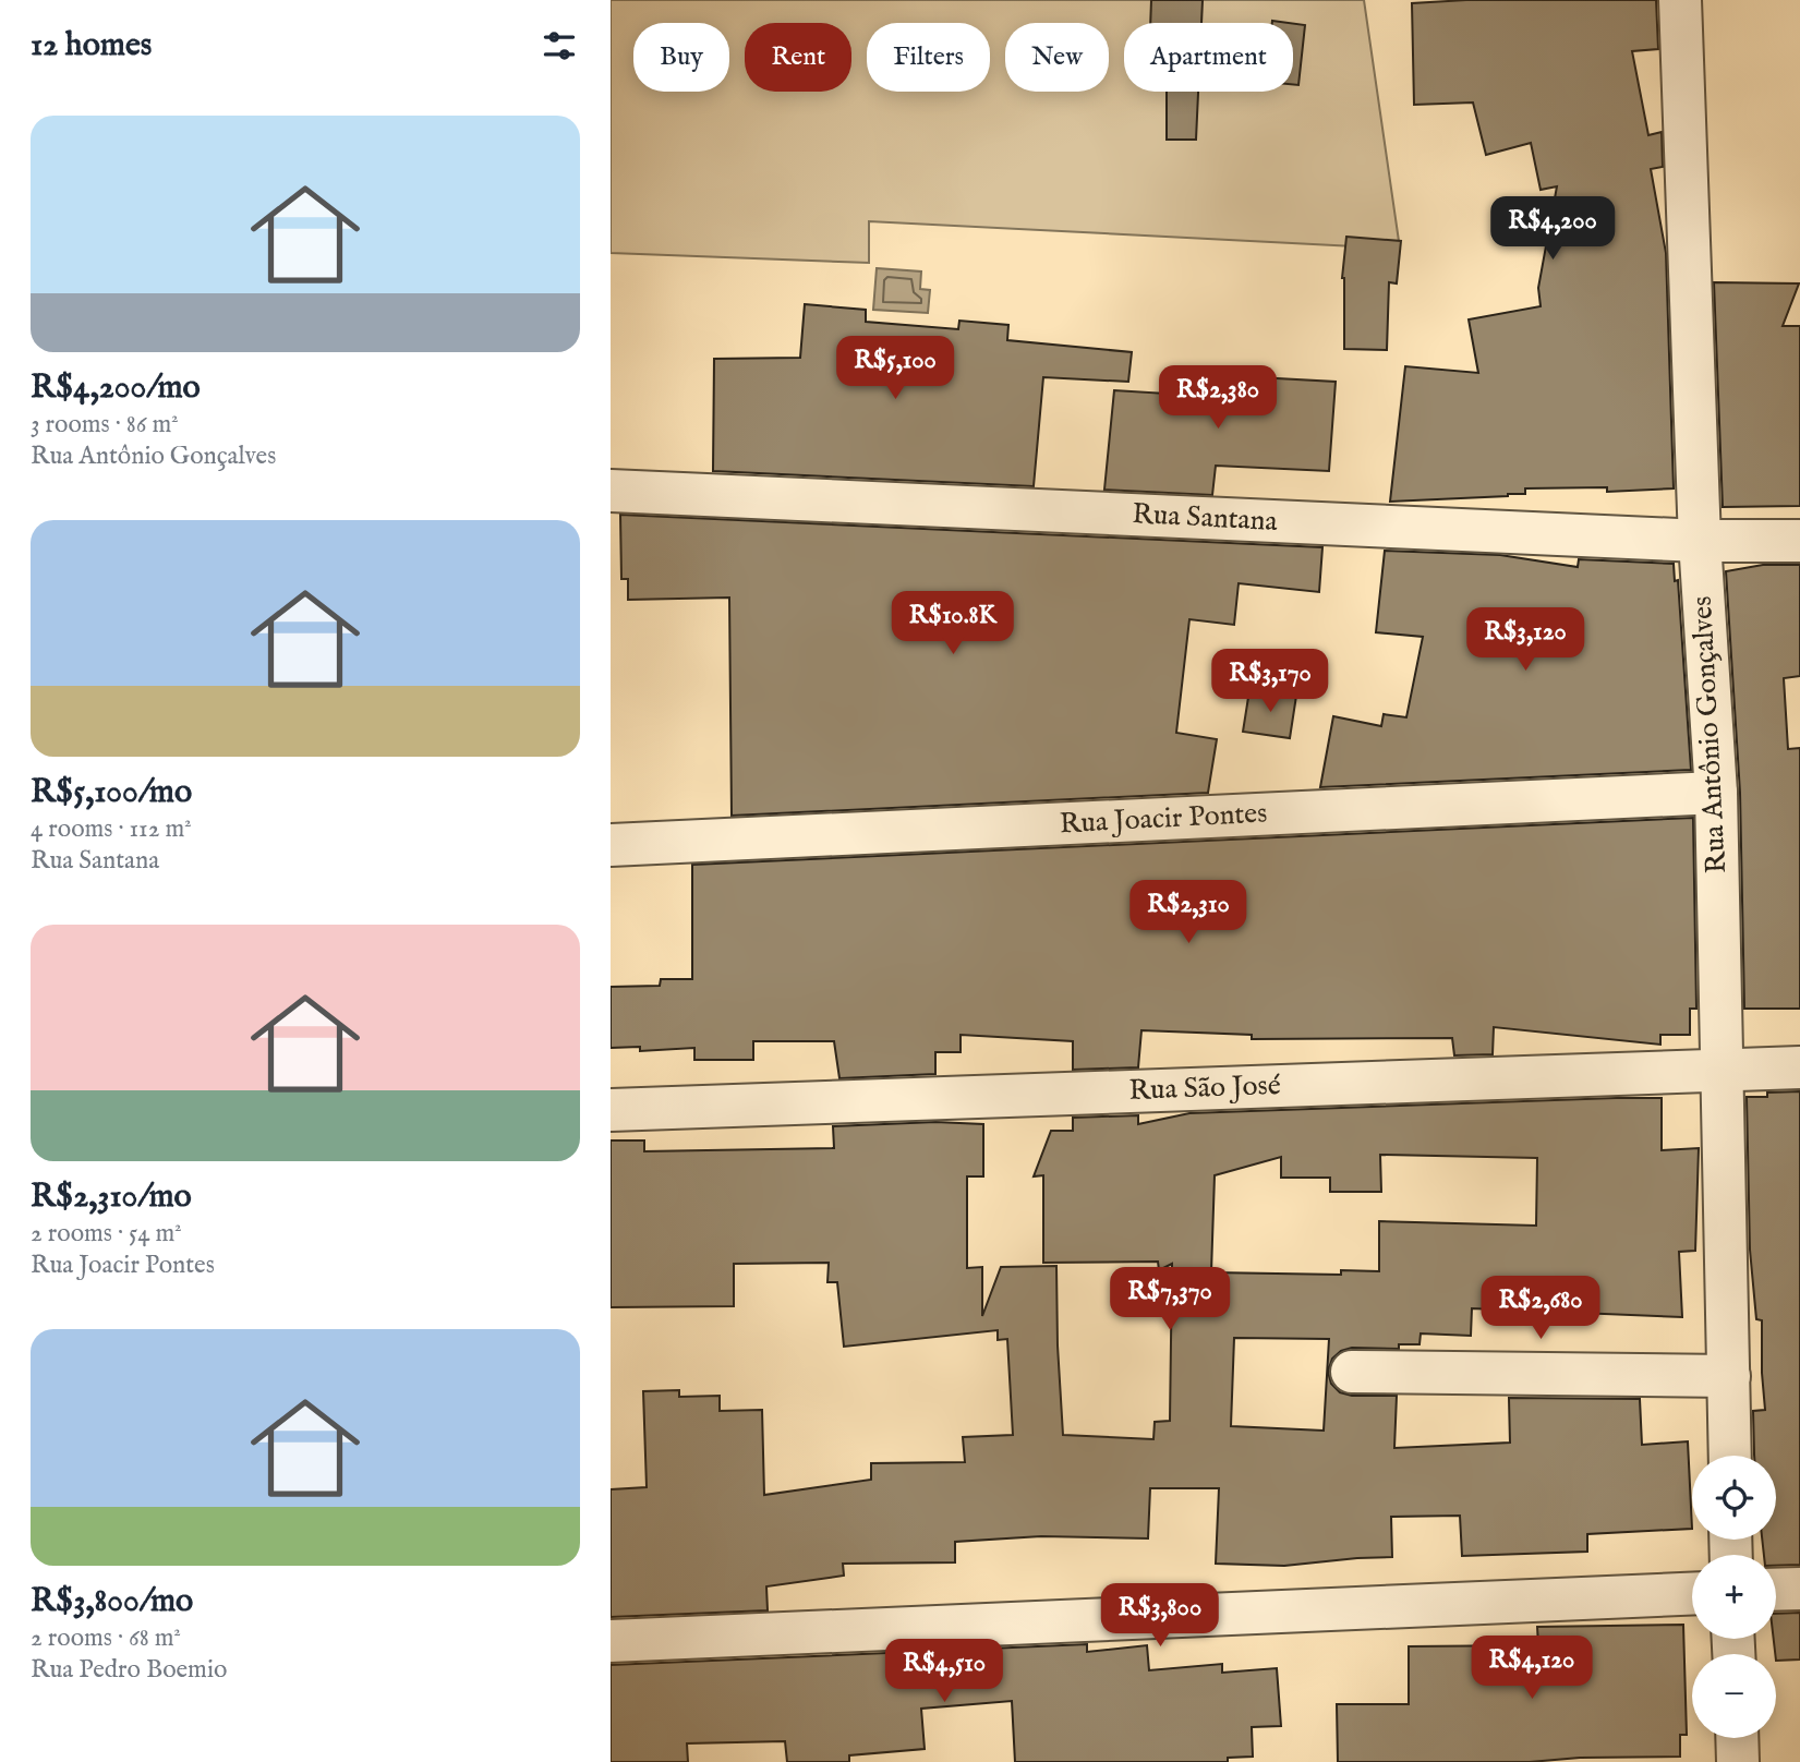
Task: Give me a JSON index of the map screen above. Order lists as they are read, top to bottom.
{
  "streets": {
    "street": [
      "Rua Santana",
      "Rua Antônio Gonçalves",
      "Rua Joacir Pontes",
      "Rua São José"
    ]
  },
  "crossings": [
    ["Rua Santana", "Rua Antônio Gonçalves"],
    ["Rua Antônio Gonçalves", "Rua Joacir Pontes"],
    ["Rua Antônio Gonçalves", "Rua São José"]
  ],
  "page": {
    "heading": "12 homes",
    "chip": [
      "Buy",
      "Rent",
      "Filters",
      "New",
      "Apartment"
    ],
    "list": [
      {
        "name": "R$4,200/mo",
        "note": "3 rooms · 86 m² · Rua Antônio Gonçalves"
      },
      {
        "name": "R$5,100/mo",
        "note": "4 rooms · 112 m² · Rua Santana"
      },
      {
        "name": "R$2,310/mo",
        "note": "2 rooms · 54 m² · Rua Joacir Pontes"
      },
      {
        "name": "R$3,800/mo",
        "note": "2 rooms · 68 m² · Rua Pedro Boemio"
      }
    ],
    "price": [
      "R$4,200",
      "R$5,100",
      "R$2,380",
      "R$10.8K",
      "R$3,120",
      "R$3,170",
      "R$2,310",
      "R$7,370",
      "R$2,680",
      "R$3,800",
      "R$4,120",
      "R$4,510"
    ],
    "map_buttons": ["+", "−"]
  }
}
